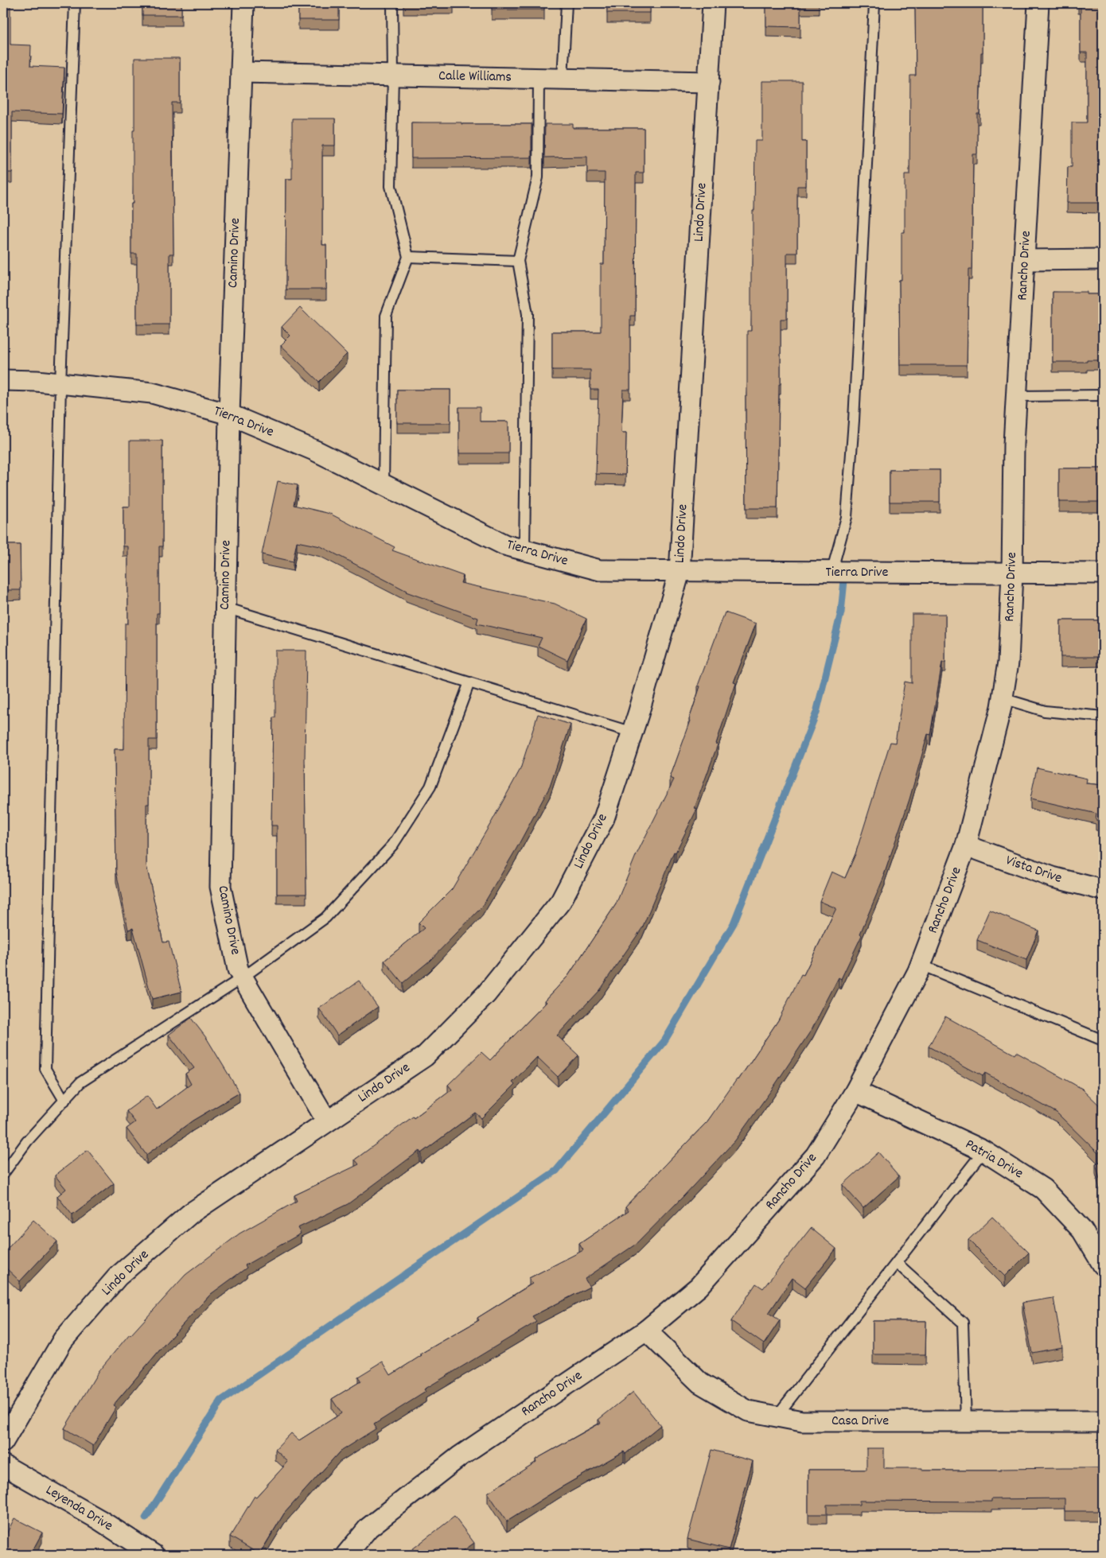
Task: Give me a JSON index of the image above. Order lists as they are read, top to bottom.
{
  "streets": {
    "street": [
      "Calle Williams",
      "Lindo Drive",
      "Camino Drive",
      "Rancho Drive",
      "Tierra Drive",
      "Vista Drive",
      "Patria Drive",
      "Casa Drive",
      "Leyenda Drive"
    ]
  },
  "crossings": [
    ["Calle Williams", "Lindo Drive"],
    ["Calle Williams", "Camino Drive"],
    ["Lindo Drive", "Camino Drive"],
    ["Lindo Drive", "Tierra Drive"],
    ["Camino Drive", "Tierra Drive"],
    ["Rancho Drive", "Tierra Drive"],
    ["Rancho Drive", "Vista Drive"],
    ["Rancho Drive", "Patria Drive"],
    ["Rancho Drive", "Casa Drive"]
  ]
}
